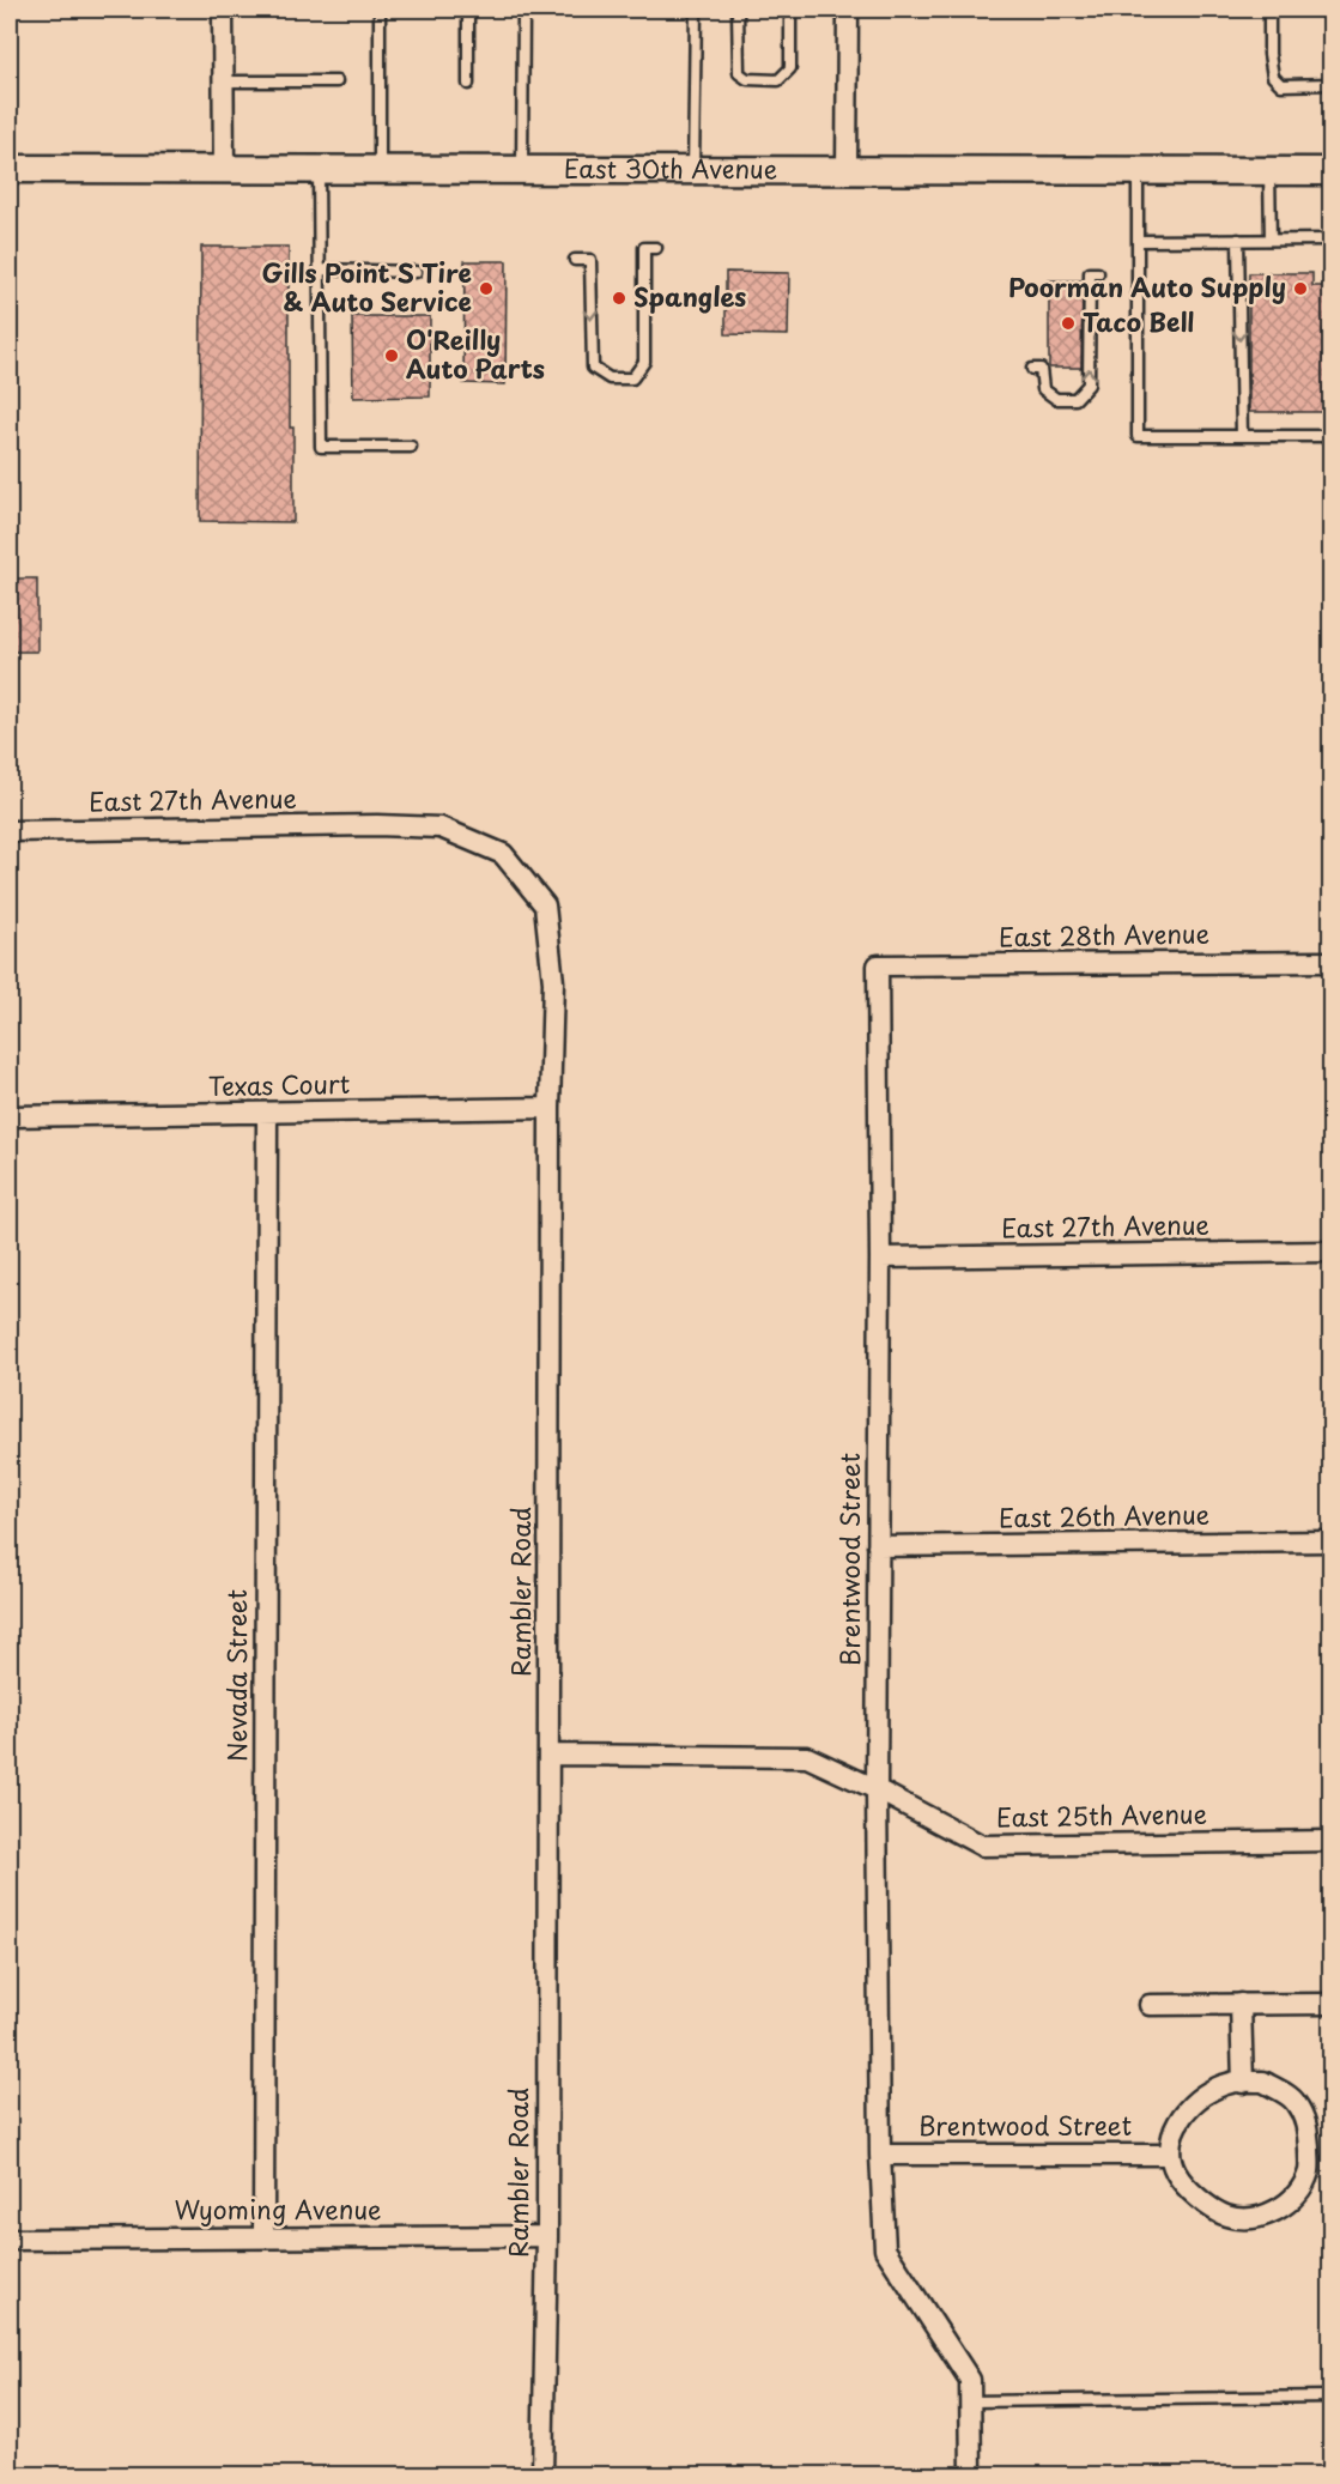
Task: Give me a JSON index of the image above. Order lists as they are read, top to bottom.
{
  "streets": {
    "main road": ["East 30th Avenue"],
    "street": [
      "East 27th Avenue",
      "East 28th Avenue",
      "Texas Court",
      "East 26th Avenue",
      "Brentwood Street",
      "Rambler Road",
      "Nevada Street",
      "East 25th Avenue",
      "Wyoming Avenue"
    ]
  },
  "crossings": [
    ["East 27th Avenue", "Brentwood Street"],
    ["East 27th Avenue", "Rambler Road"],
    ["East 28th Avenue", "Brentwood Street"],
    ["Texas Court", "Rambler Road"],
    ["Texas Court", "Nevada Street"],
    ["East 26th Avenue", "Brentwood Street"],
    ["Brentwood Street", "East 25th Avenue"],
    ["Rambler Road", "East 25th Avenue"],
    ["Rambler Road", "Wyoming Avenue"],
    ["Nevada Street", "Wyoming Avenue"]
  ],
  "places": [
    "Gills Point S Tire & Auto Service",
    "Poorman Auto Supply",
    "Spangles",
    "Taco Bell",
    "O'Reilly Auto Parts"
  ]
}
